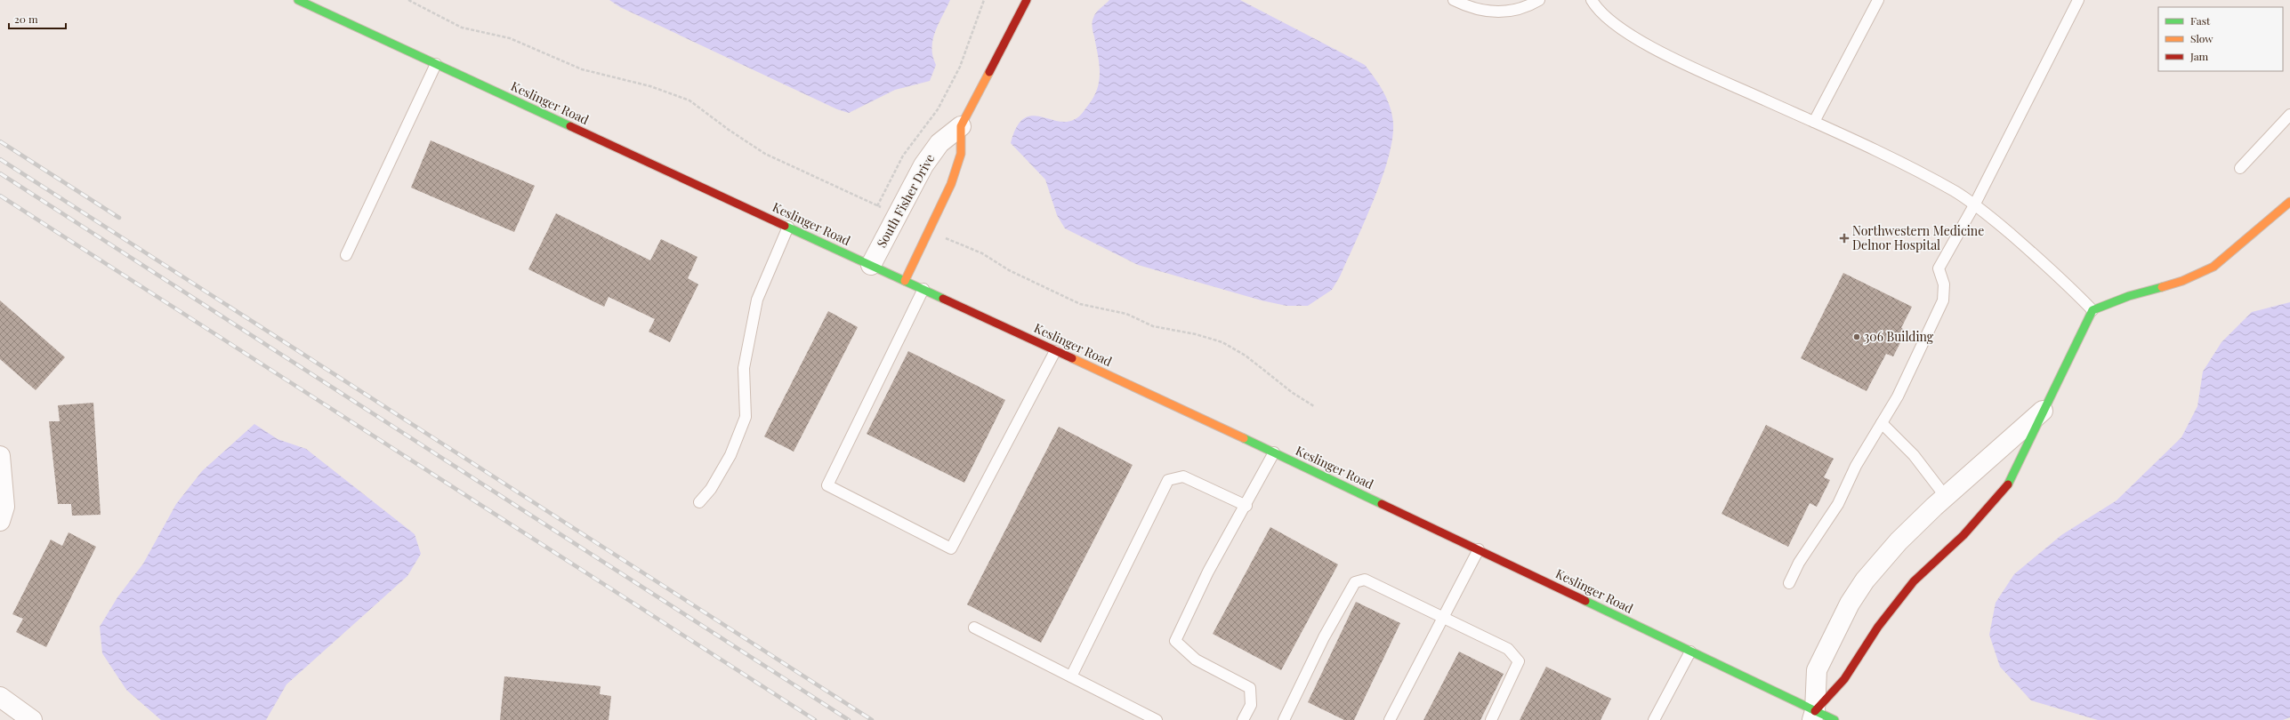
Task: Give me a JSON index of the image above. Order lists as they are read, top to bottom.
{
  "streets": {
    "main road": ["Keslinger Road", "South Fisher Drive"]
  },
  "crossings": [
    ["Keslinger Road", "South Fisher Drive"]
  ],
  "places": {
    "health": ["Northwestern Medicine Delnor Hospital"],
    "other": ["306 Building"]
  },
  "legend": ["Fast", "Slow", "Jam"],
  "scale_bar": "20 m"
}
